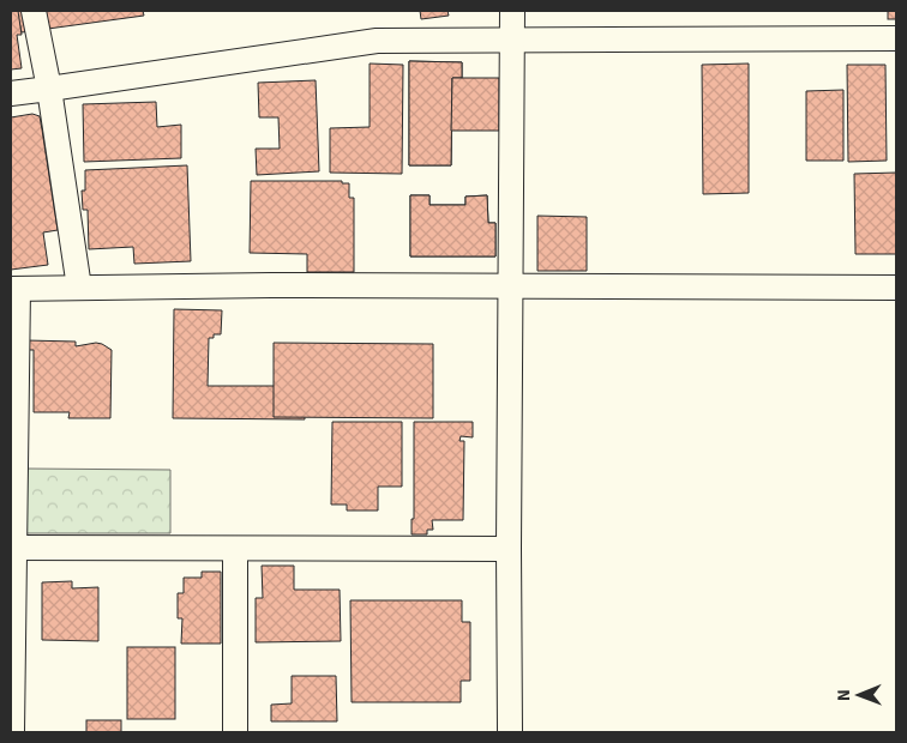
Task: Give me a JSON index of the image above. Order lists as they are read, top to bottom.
{
  "north": "left"
}
